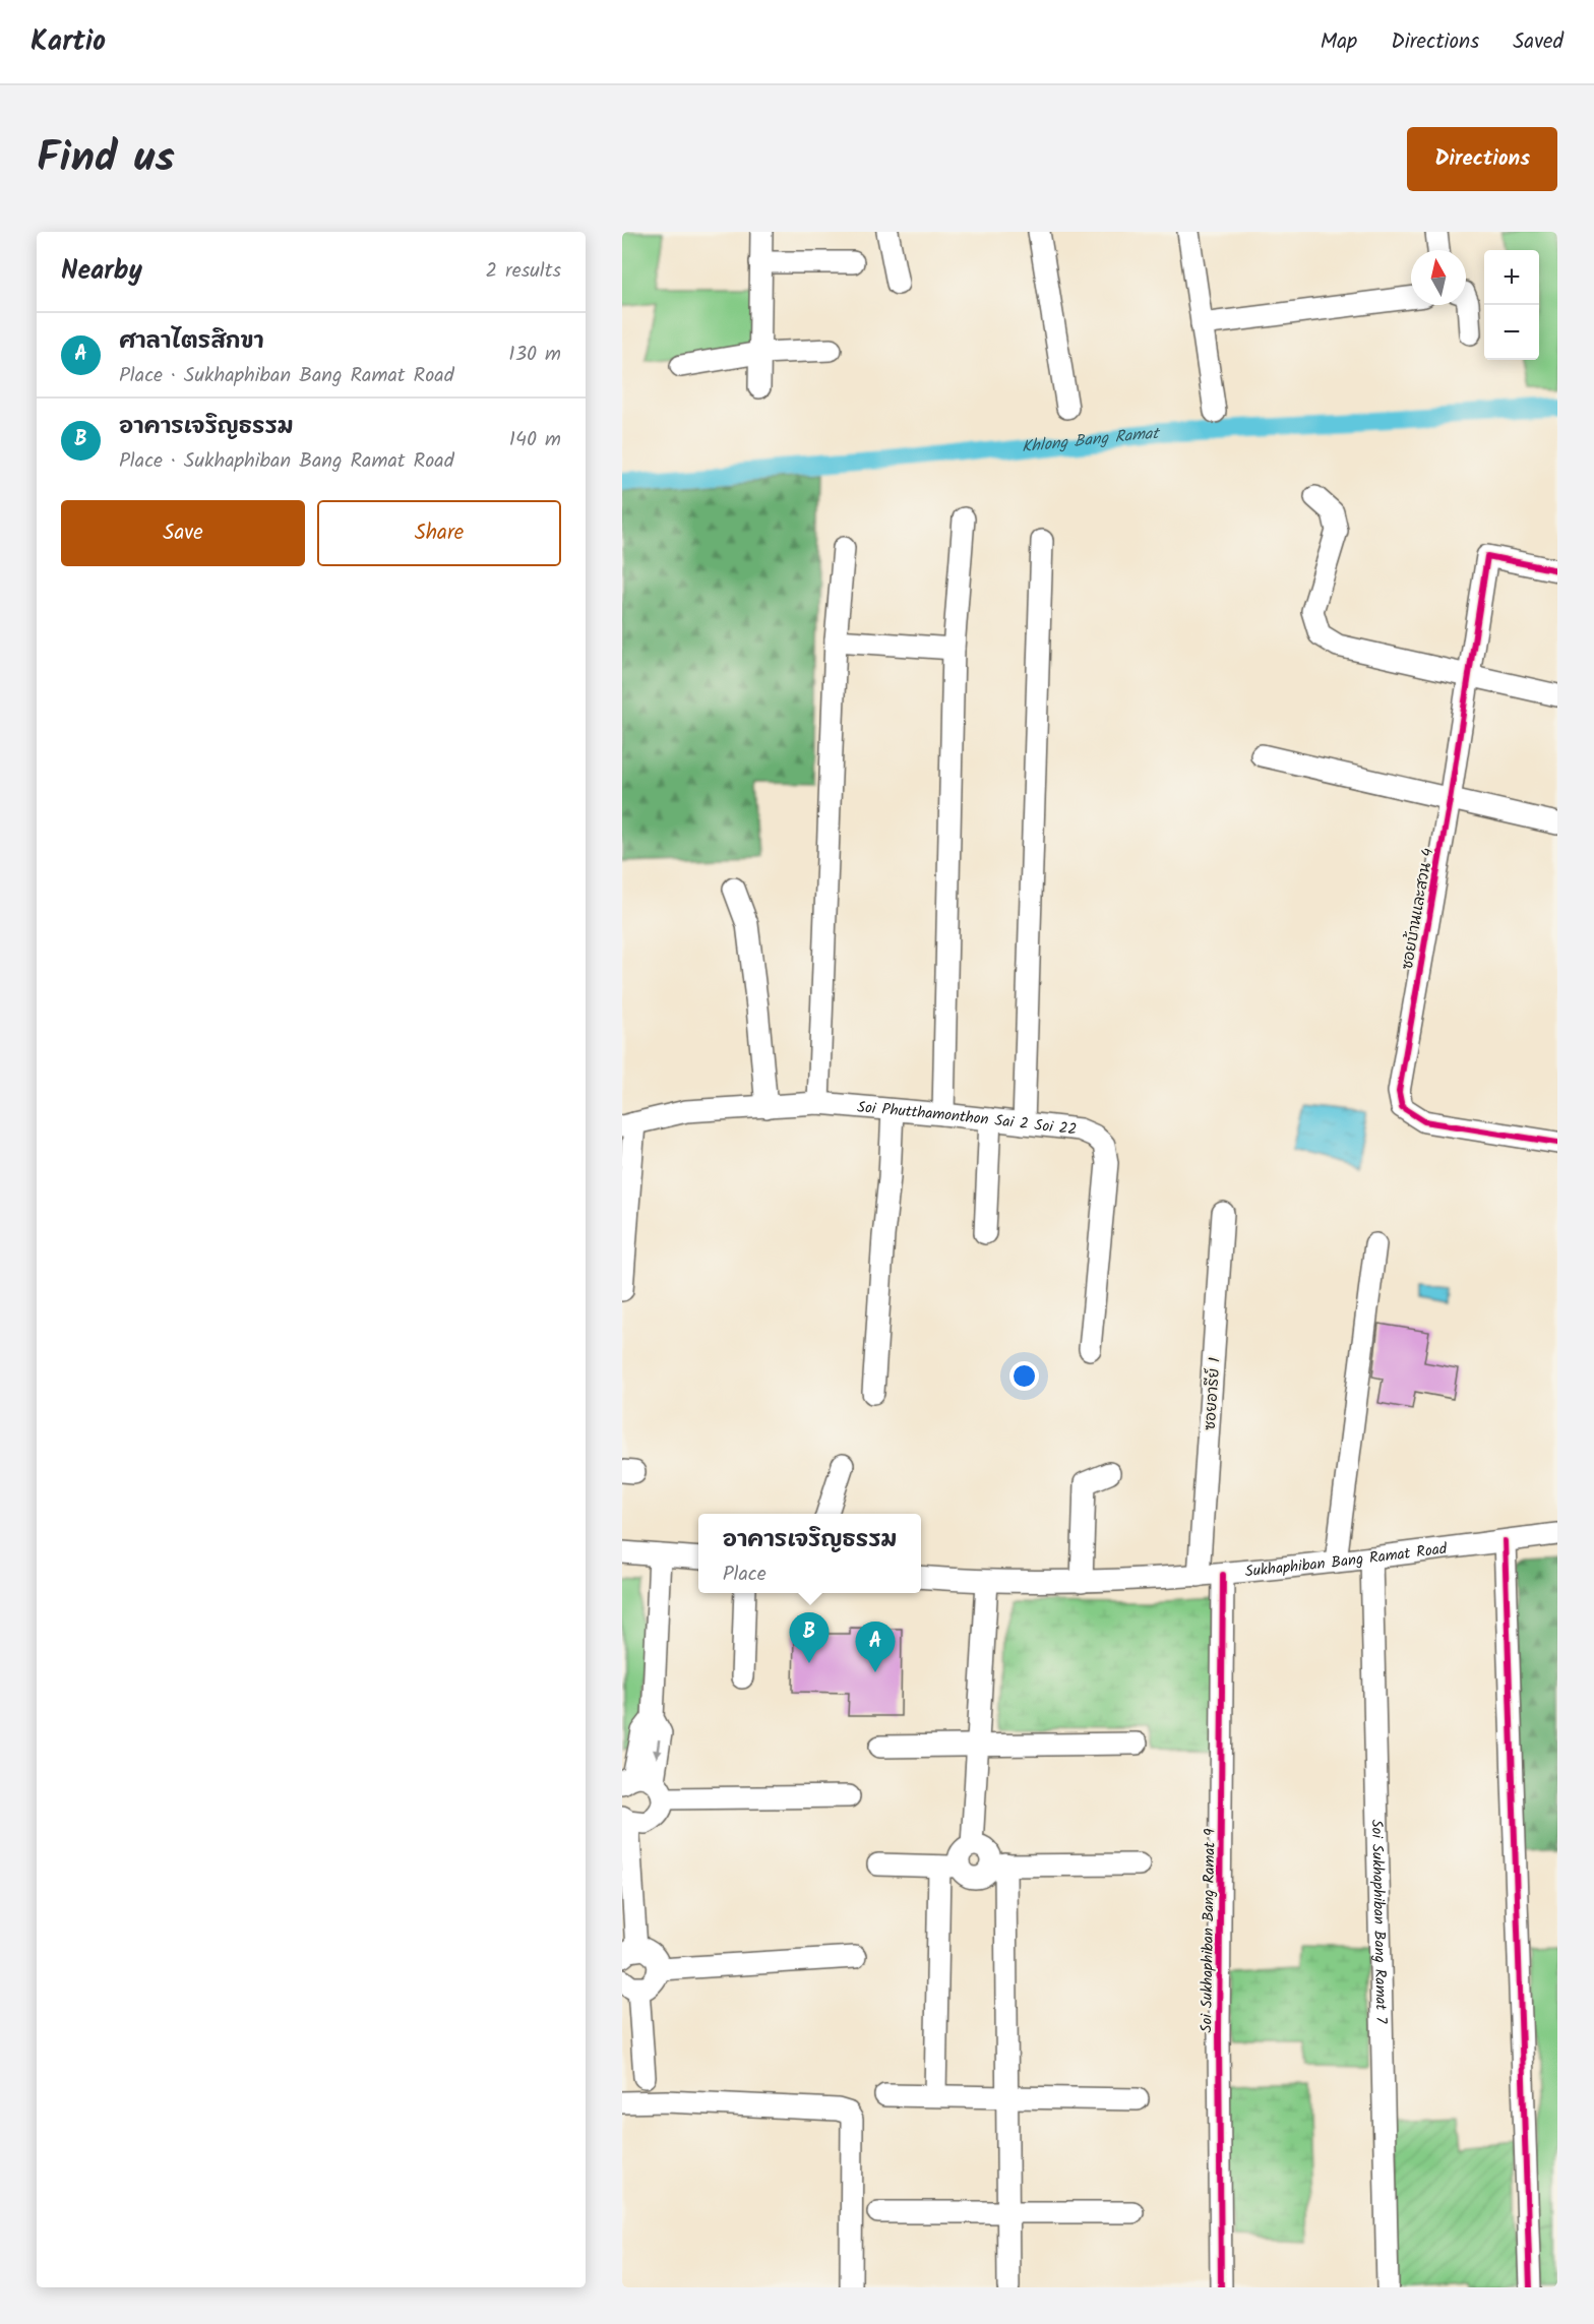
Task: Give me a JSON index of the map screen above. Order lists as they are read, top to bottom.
{
  "streets": {
    "street": [
      "ซอยบ้านและสวน 4",
      "Soi Phutthamonthon Sai 2 Soi 22",
      "ซอยอารีย์ 1",
      "Sukhaphiban Bang Ramat Road",
      "Soi Sukhaphiban Bang Ramat 7",
      "Soi Sukhaphiban Bang Ramat 9"
    ]
  },
  "crossings": [
    ["ซอยอารีย์ 1", "Sukhaphiban Bang Ramat Road"],
    ["Sukhaphiban Bang Ramat Road", "Soi Sukhaphiban Bang Ramat 7"],
    ["Sukhaphiban Bang Ramat Road", "Soi Sukhaphiban Bang Ramat 9"]
  ],
  "water": ["Khlong Bang Ramat"],
  "north": "top",
  "page": {
    "header": "Kartio",
    "nav": ["Map", "Directions", "Saved"],
    "title": "Find us",
    "buttons": [
      "Directions",
      ["Save", "Share"]
    ],
    "heading": ["Nearby", "2 results"],
    "map_buttons": ["+", "−"],
    "list": [
      {
        "mark": "A",
        "name": "ศาลาไตรสิกขา",
        "note": "Place · Sukhaphiban Bang Ramat Road",
        "value": "130 m"
      },
      {
        "mark": "B",
        "name": "อาคารเจริญธรรม",
        "note": "Place · Sukhaphiban Bang Ramat Road",
        "value": "140 m"
      }
    ],
    "popup": ["อาคารเจริญธรรม", "Place"],
    "pins": ["B", "A"]
  }
}
